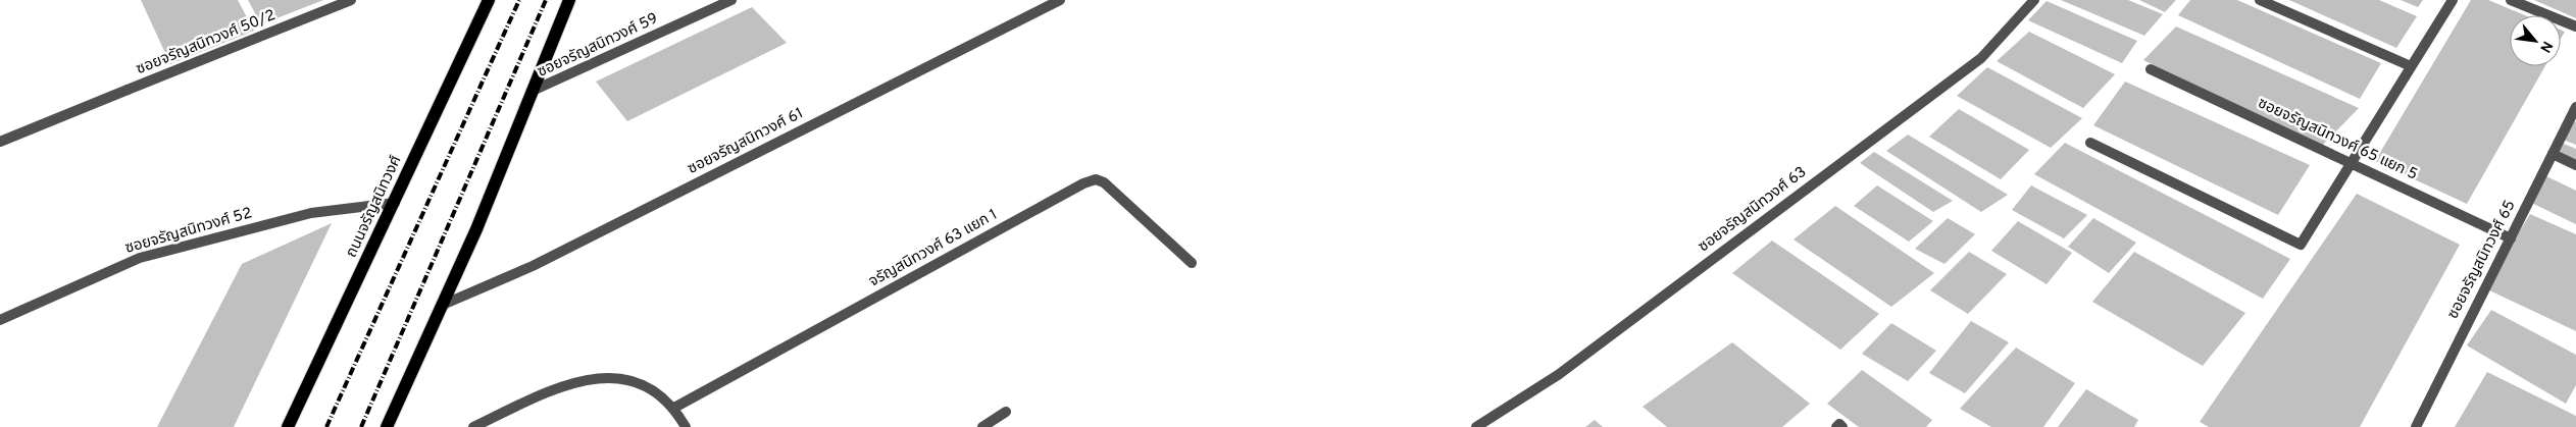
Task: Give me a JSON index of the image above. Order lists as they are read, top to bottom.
{
  "streets": {
    "main road": ["ถนนจรัญสนิทวงศ์"],
    "street": [
      "ซอยจรัญสนิทวงศ์ 50/2",
      "ซอยจรัญสนิทวงศ์ 59",
      "ซอยจรัญสนิทวงศ์ 65 แยก 5",
      "ซอยจรัญสนิทวงศ์ 61",
      "ซอยจรัญสนิทวงศ์ 63",
      "ซอยจรัญสนิทวงศ์ 52",
      "จรัญสนิทวงศ์ 63 แยก 1",
      "ซอยจรัญสนิทวงศ์ 65"
    ]
  },
  "crossings": [
    ["ซอยจรัญสนิทวงศ์ 65 แยก 5", "ซอยจรัญสนิทวงศ์ 65"],
    ["ถนนจรัญสนิทวงศ์", "ซอยจรัญสนิทวงศ์ 52"]
  ],
  "north": "bottom right"
}
